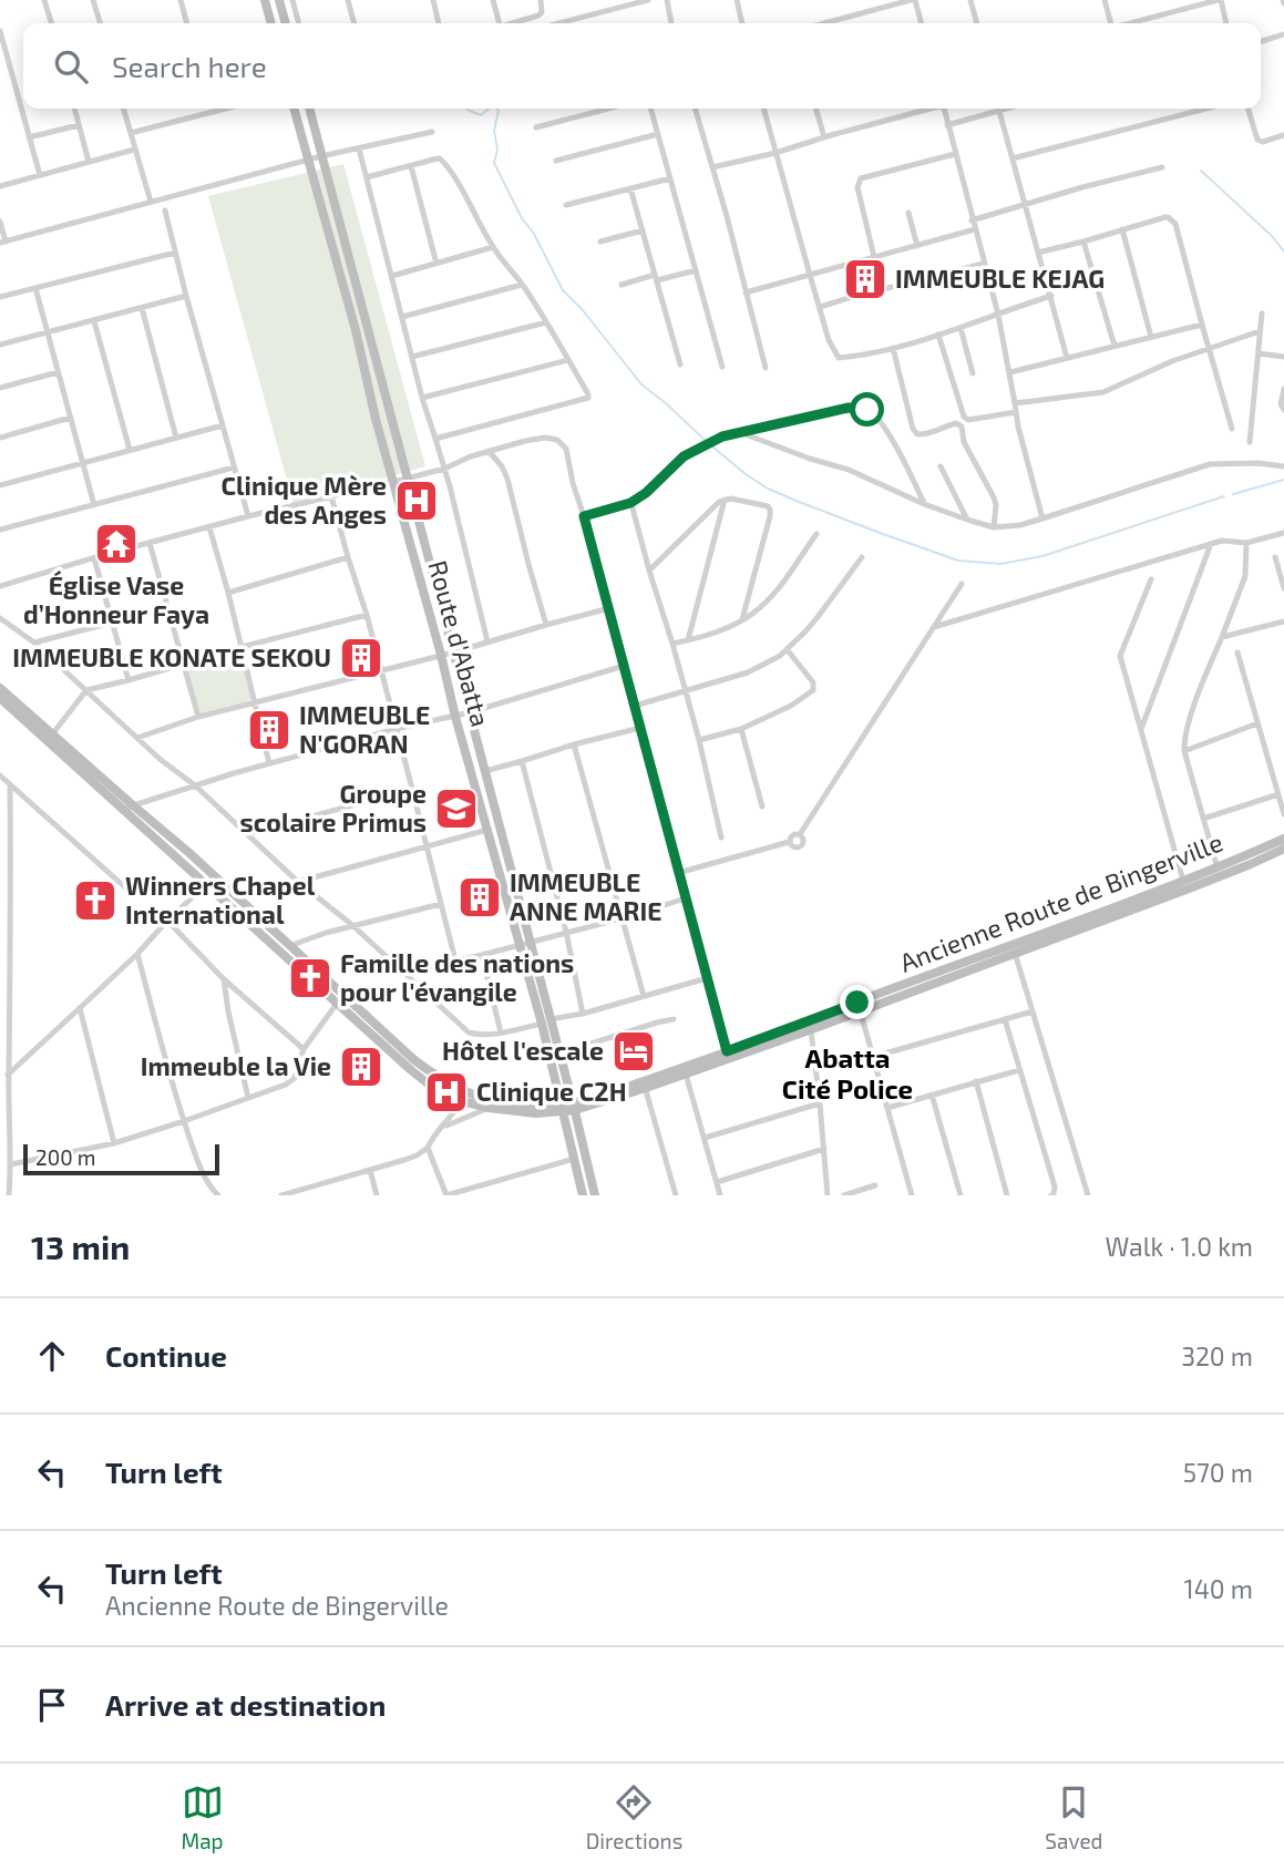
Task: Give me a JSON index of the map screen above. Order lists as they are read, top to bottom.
{
  "streets": {
    "street": ["Route d'Abatta", "Ancienne Route de Bingerville"]
  },
  "crossings": [
    ["Route d'Abatta", "Ancienne Route de Bingerville"]
  ],
  "districts": ["Abatta Cité Police"],
  "places": {
    "building": [
      "IMMEUBLE KEJAG",
      "IMMEUBLE KONATE SEKOU",
      "IMMEUBLE N'GORAN",
      "IMMEUBLE ANNE MARIE",
      "Immeuble la Vie"
    ],
    "hospital": ["Clinique Mère des Anges", "Clinique C2H"],
    "temple": ["Église Vase d’Honneur Faya"],
    "school or university": ["Groupe scolaire Primus"],
    "church": ["Winners Chapel International", "Famille des nations pour l'évangile"],
    "hotel": ["Hôtel l'escale"]
  },
  "scale_bar": "200 m",
  "page": {
    "search": "Search here",
    "scale": "200 m",
    "heading": ["13 min", "Walk · 1.0 km"],
    "list": [
      ["Continue", "320 m"],
      ["Turn left", "570 m"],
      ["Turn left", "Ancienne Route de Bingerville", "140 m"],
      "Arrive at destination"
    ],
    "nav": ["Map", "Directions", "Saved"]
  }
}
